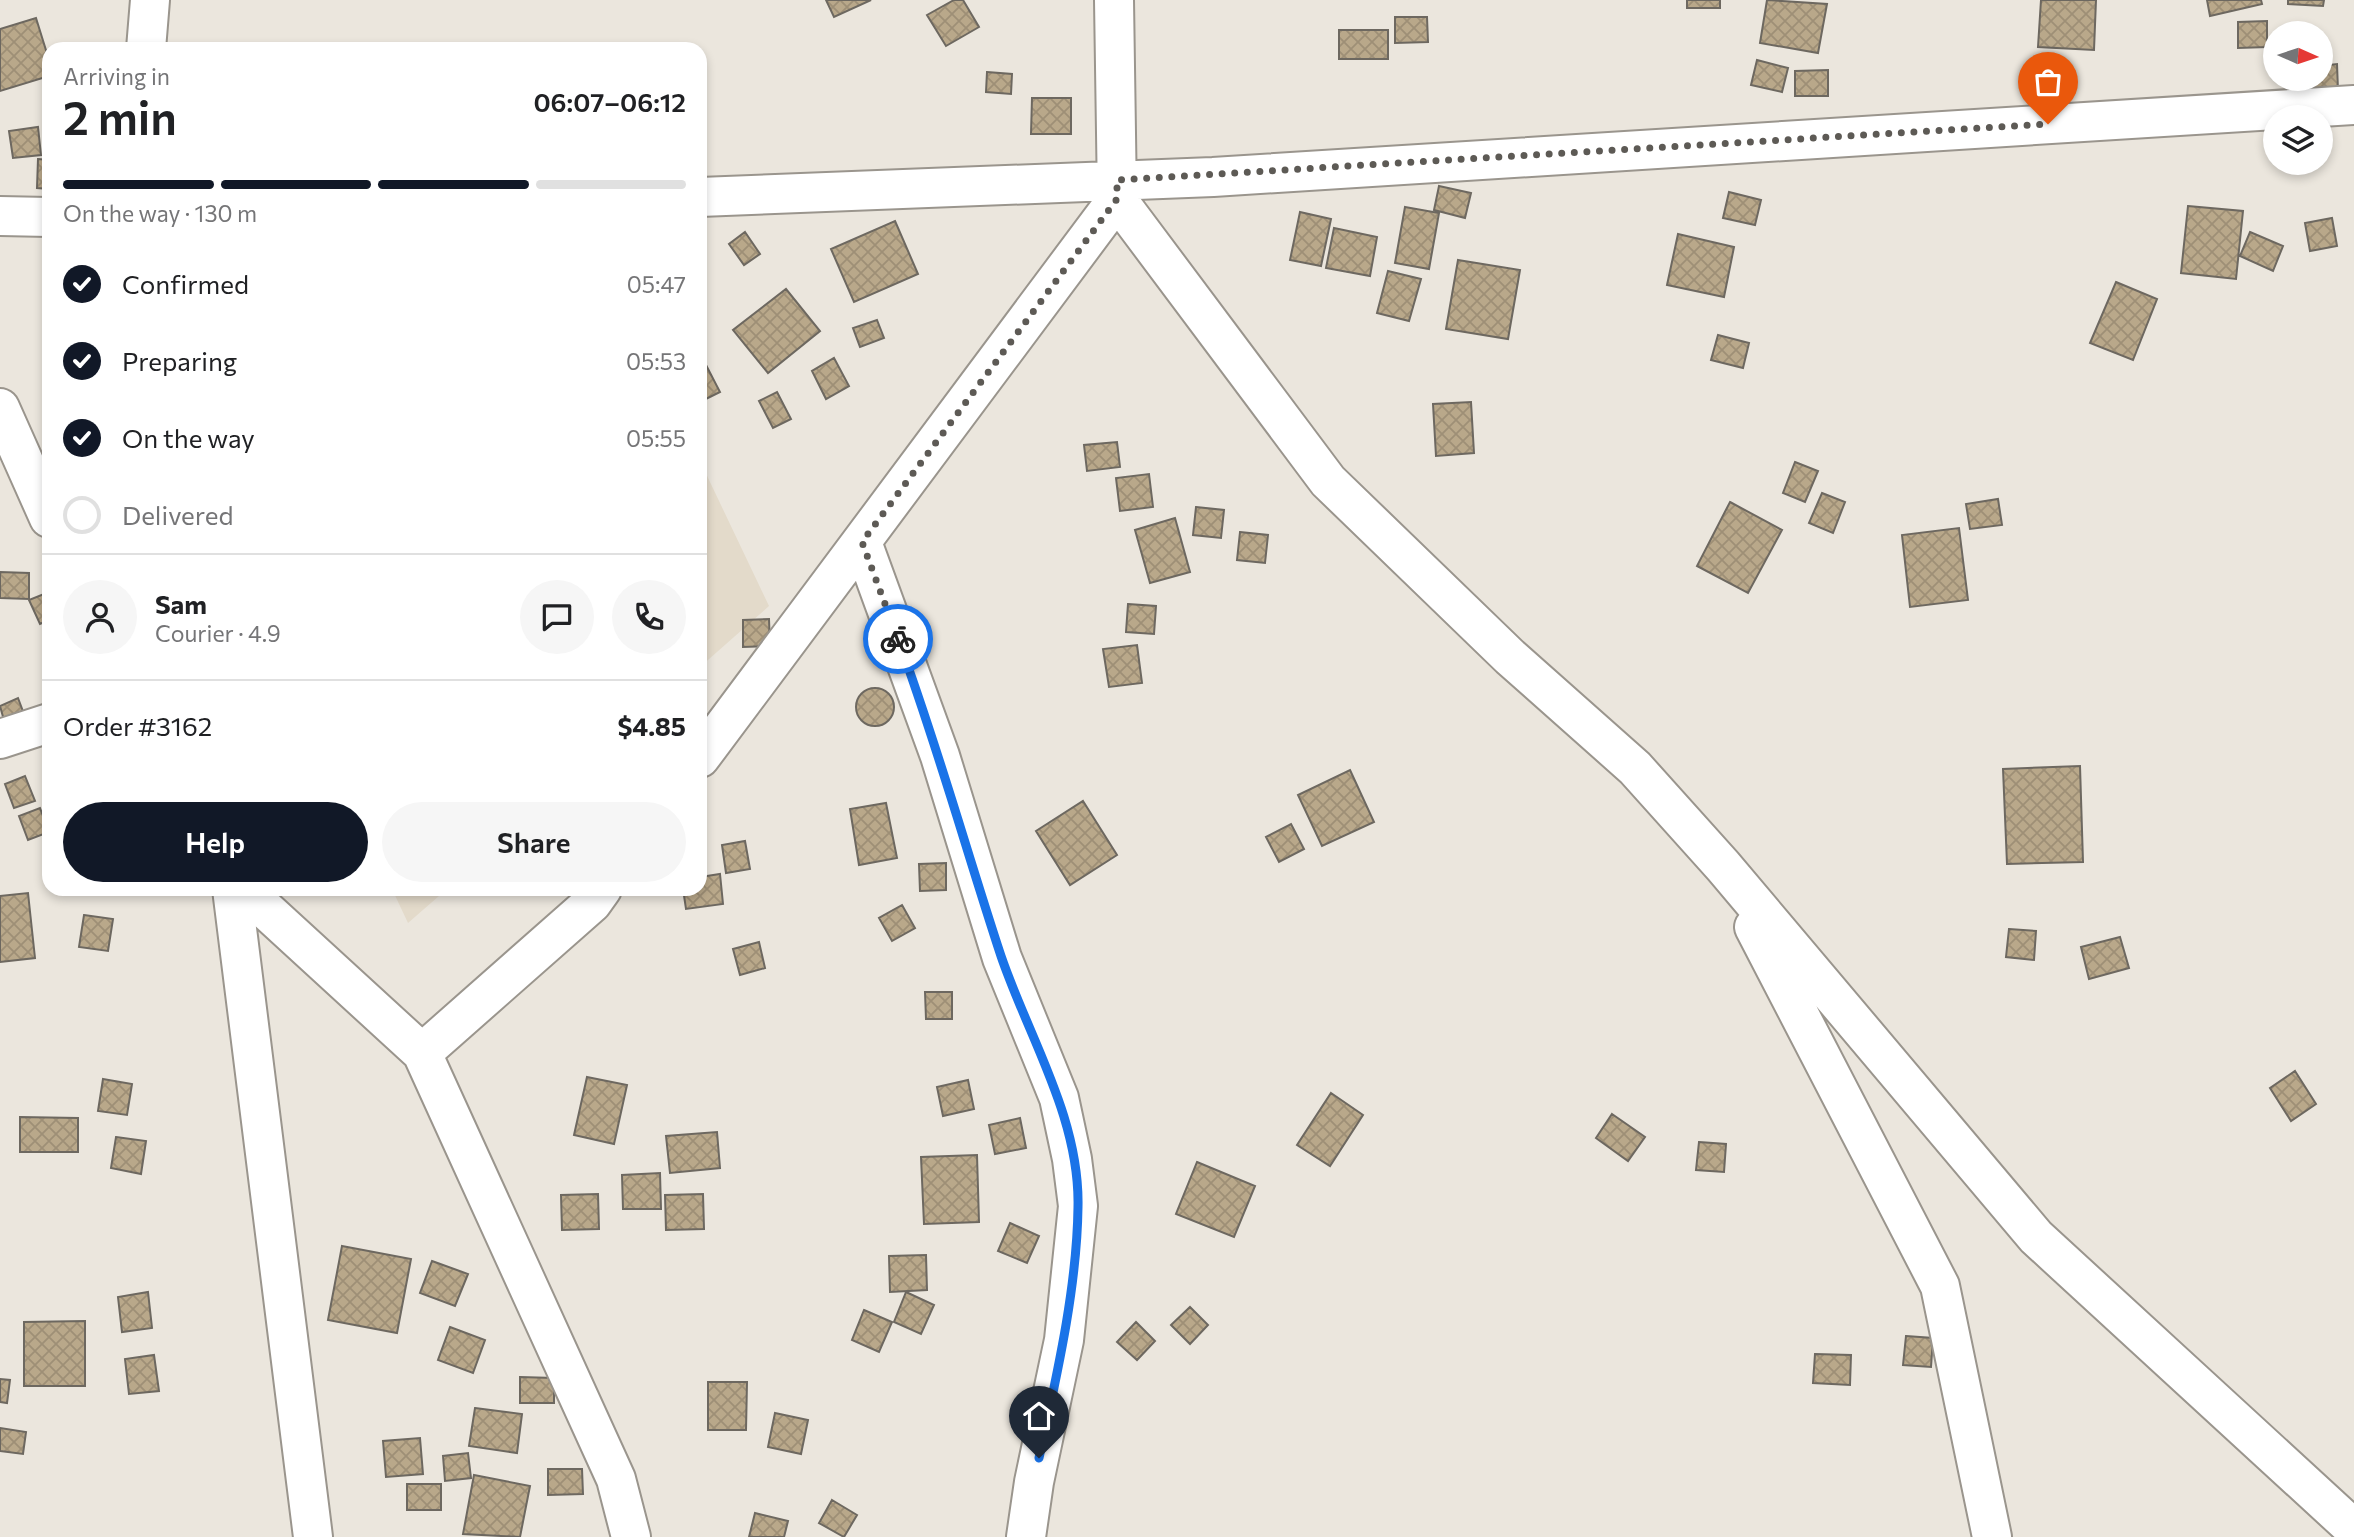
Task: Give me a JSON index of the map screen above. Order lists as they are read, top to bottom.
{
  "north": "right",
  "page": {
    "heading": ["2 min", "Arriving in", "06:07–06:12"],
    "panel": [
      "Sam",
      "Courier · 4.9",
      "Order #3162",
      "$4.85"
    ],
    "bar": "On the way · 130 m",
    "list": [
      ["Confirmed", "05:47"],
      ["Preparing", "05:53"],
      ["On the way", "05:55"],
      "Delivered"
    ],
    "buttons": ["Help", "Share"]
  }
}
